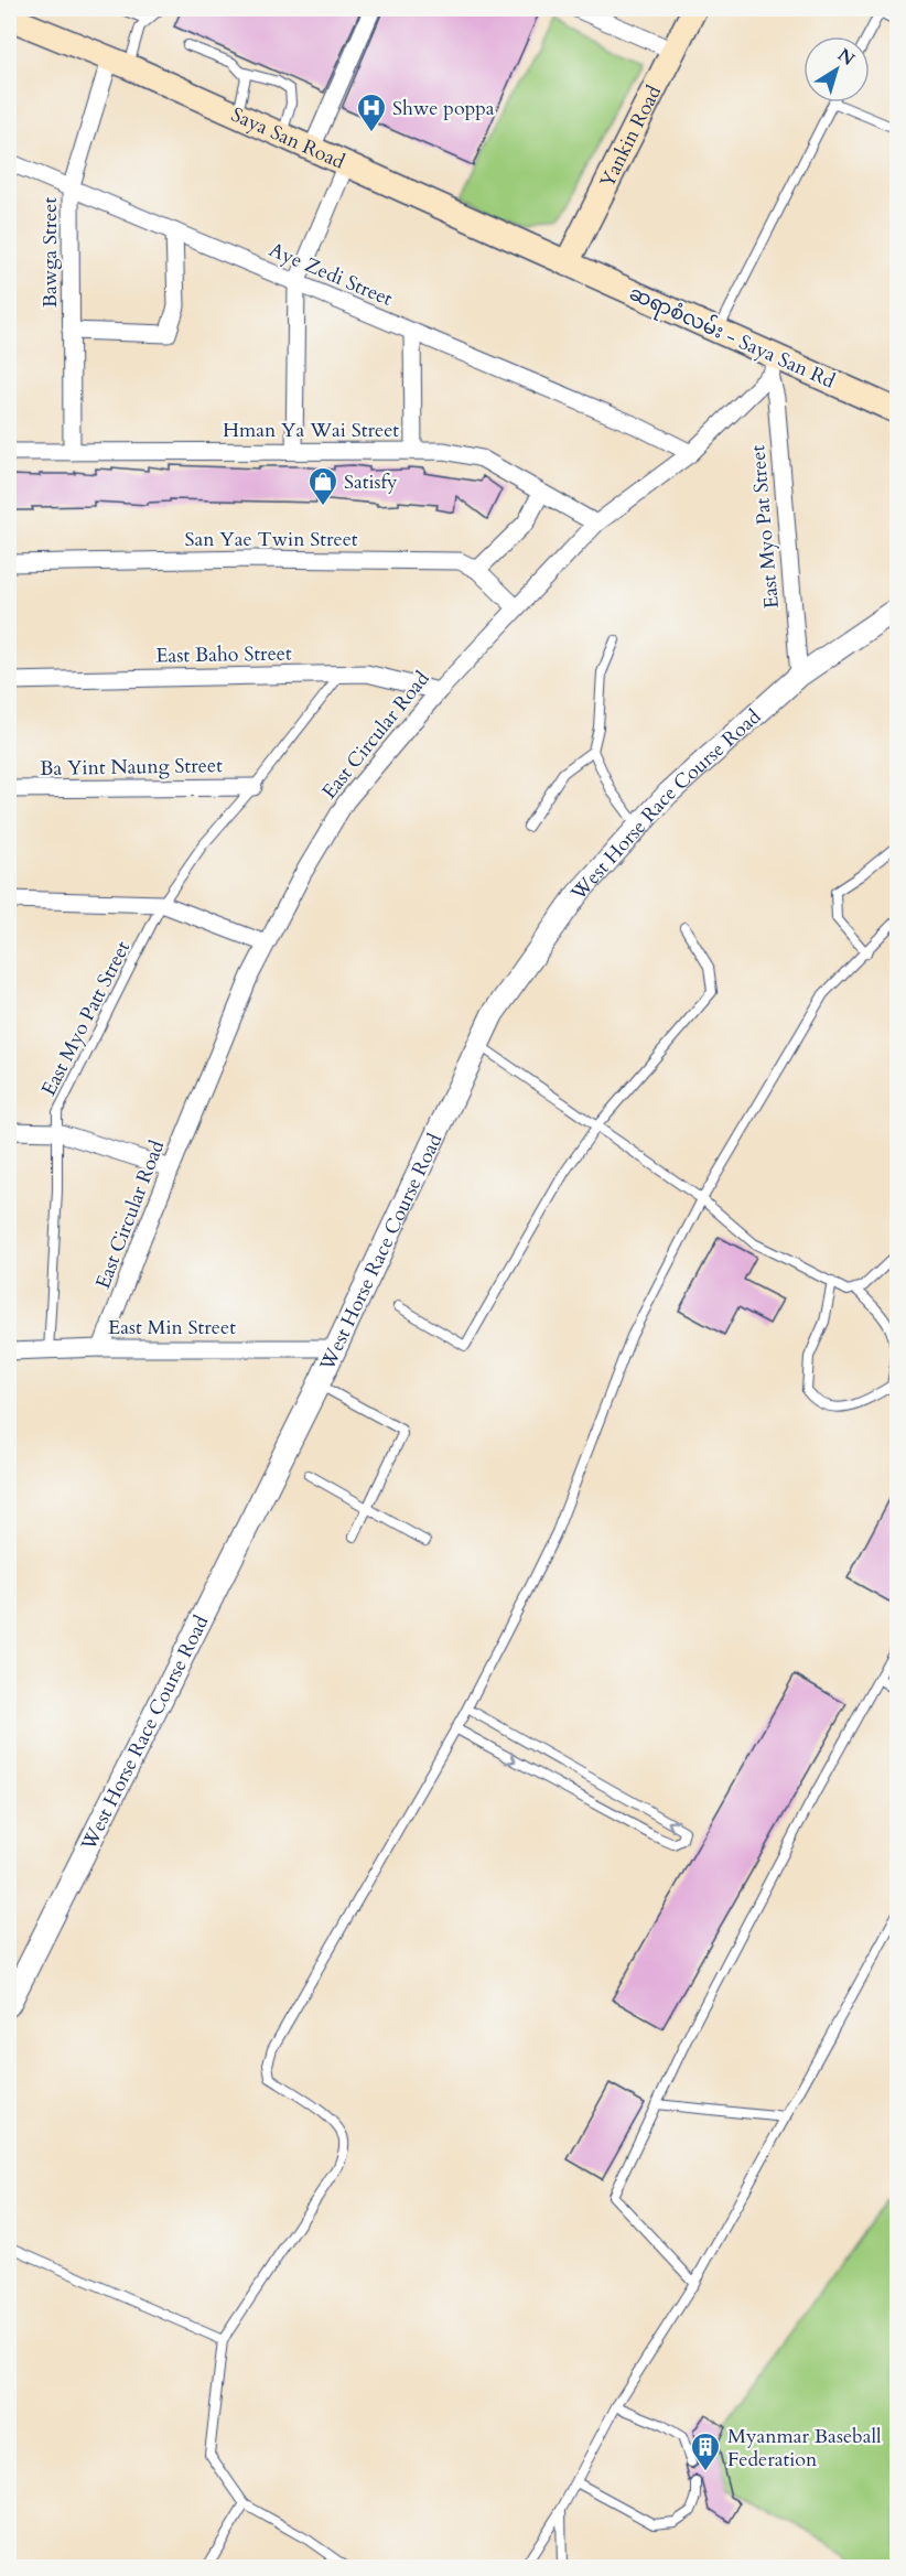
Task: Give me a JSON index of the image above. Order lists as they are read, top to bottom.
{
  "streets": {
    "main road": ["Yankin Road", "Saya San Road", "ဆရာစံလမ်း - Saya San Rd"],
    "street": [
      "Bawga Street",
      "Aye Zedi Street",
      "Hman Ya Wai Street",
      "East Myo Pat Street",
      "San Yae Twin Street",
      "East Baho Street",
      "East Circular Road",
      "Ba Yint Naung Street",
      "West Horse Race Course Road",
      "East Min Street"
    ],
    "lane": ["East Myo Patt Street"]
  },
  "crossings": [
    ["Yankin Road", "Saya San Road"],
    ["Yankin Road", "ဆရာစံလမ်း - Saya San Rd"],
    ["Saya San Road", "Bawga Street"],
    ["Saya San Road", "ဆရာစံလမ်း - Saya San Rd"],
    ["Bawga Street", "Aye Zedi Street"],
    ["Bawga Street", "Hman Ya Wai Street"],
    ["Aye Zedi Street", "East Circular Road"],
    ["ဆရာစံလမ်း - Saya San Rd", "East Myo Pat Street"],
    ["ဆရာစံလမ်း - Saya San Rd", "East Circular Road"],
    ["Hman Ya Wai Street", "East Circular Road"],
    ["East Myo Pat Street", "East Circular Road"],
    ["East Myo Pat Street", "West Horse Race Course Road"],
    ["San Yae Twin Street", "East Circular Road"],
    ["East Baho Street", "East Circular Road"],
    ["East Baho Street", "East Myo Patt Street"],
    ["East Circular Road", "East Min Street"],
    ["Ba Yint Naung Street", "East Myo Patt Street"],
    ["West Horse Race Course Road", "East Min Street"],
    ["East Myo Patt Street", "East Min Street"]
  ],
  "places": {
    "hospital": ["Shwe poppa"],
    "shop": ["Satisfy"],
    "building": ["Myanmar Baseball Federation"]
  },
  "north": "top right"
}
